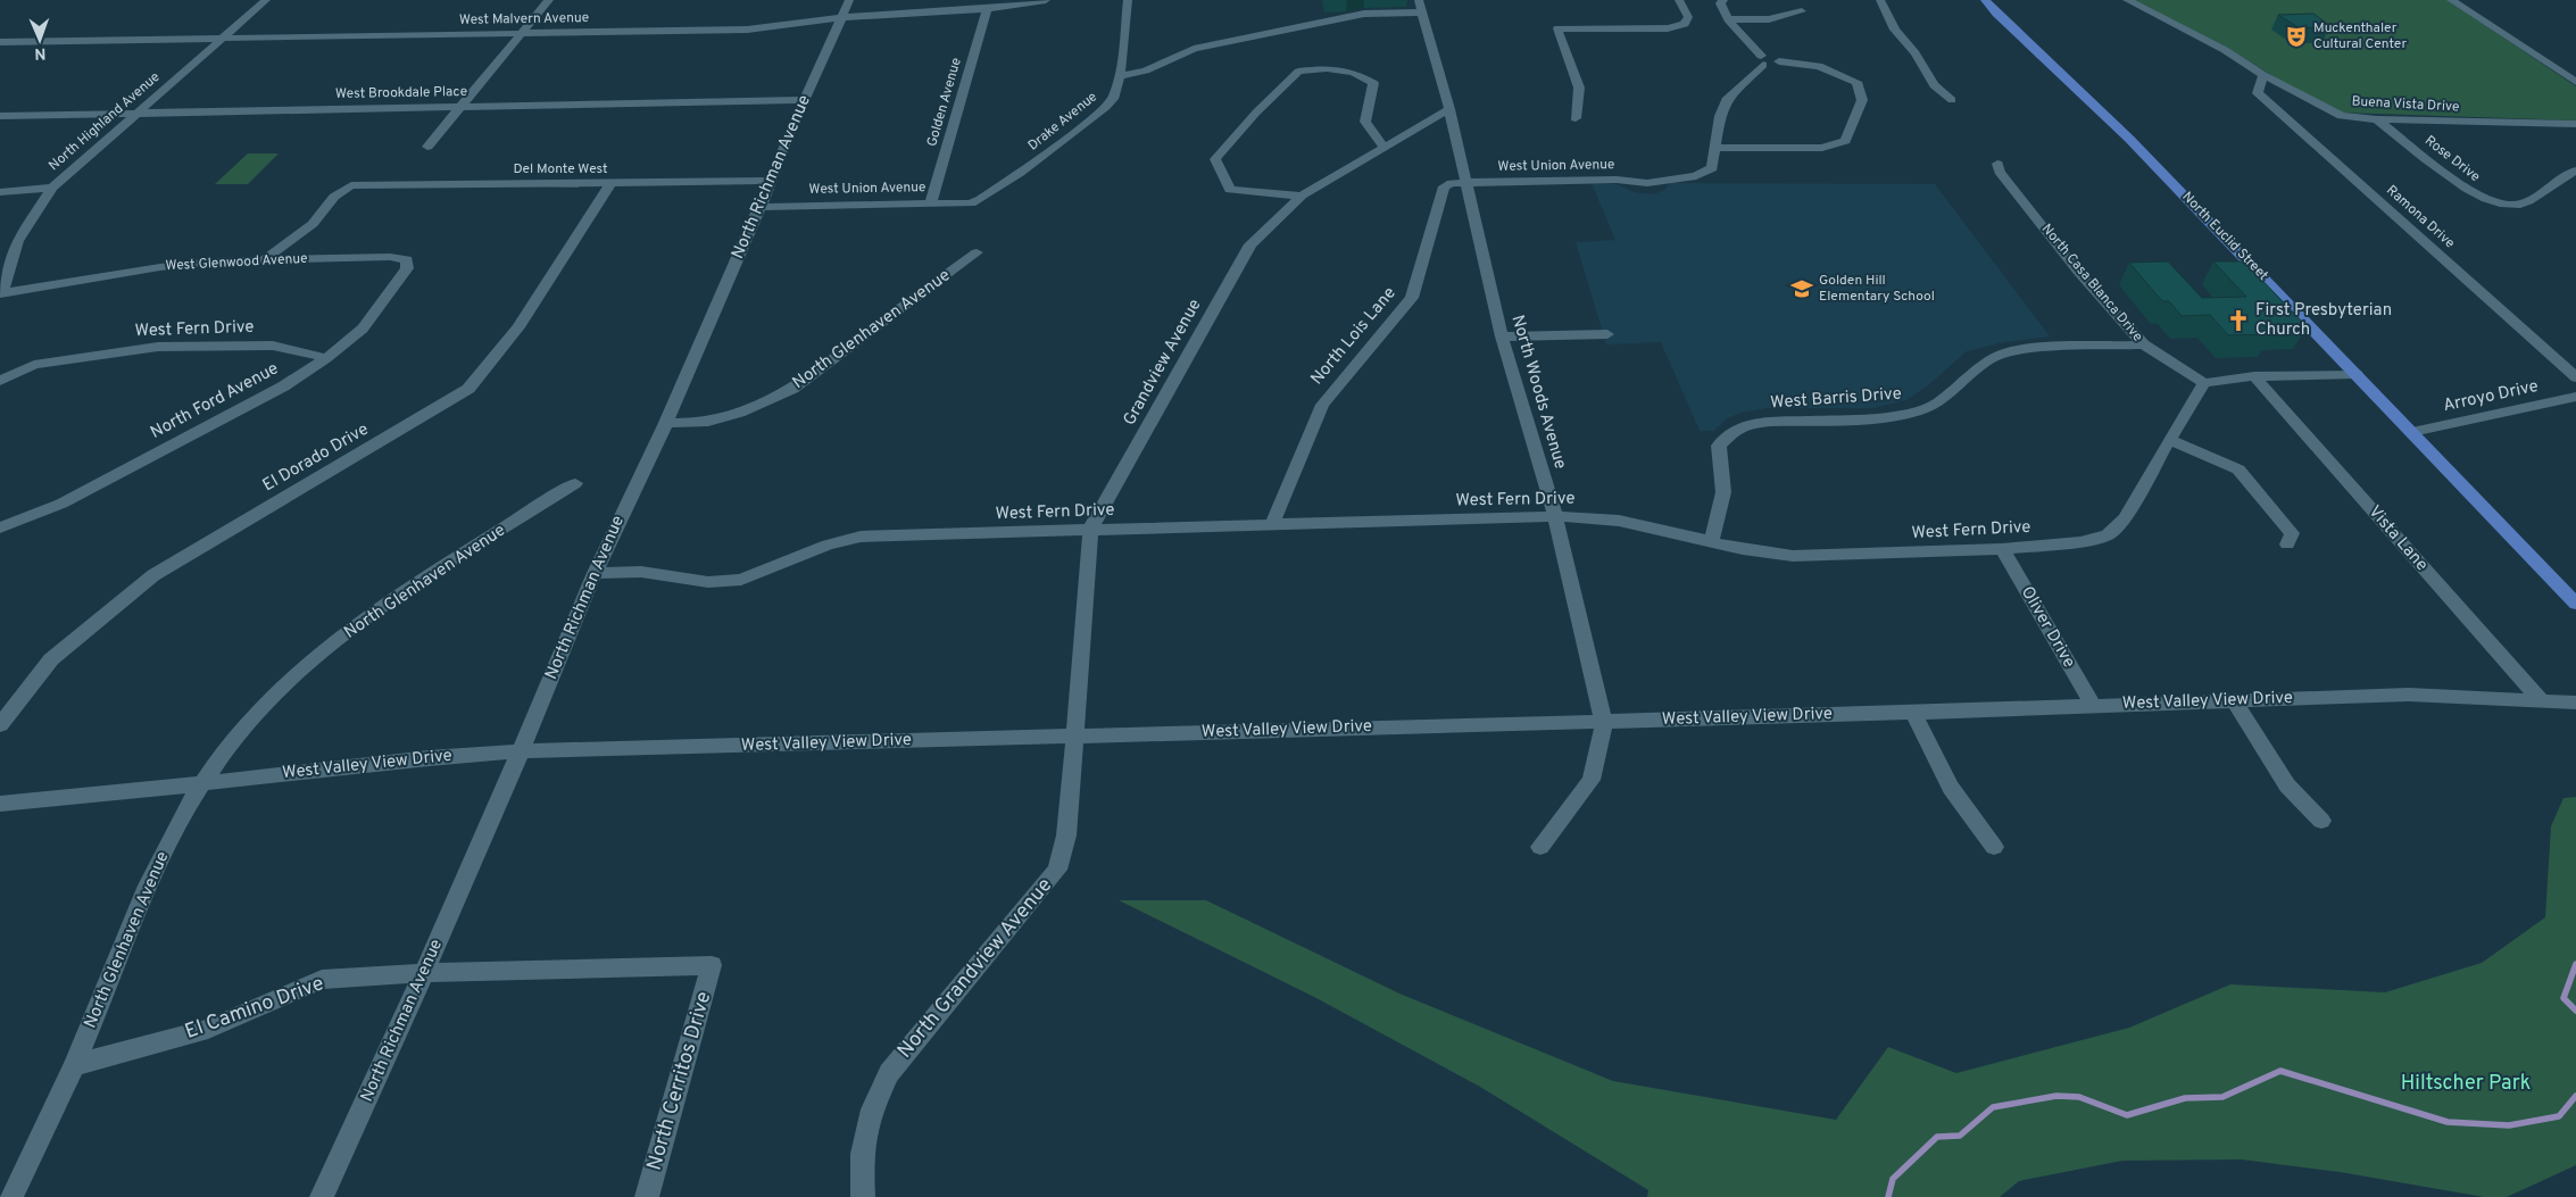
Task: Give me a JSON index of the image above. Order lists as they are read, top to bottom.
{
  "streets": {
    "main road": ["North Euclid Street"],
    "street": [
      "West Malvern Avenue",
      "West Brookdale Place",
      "Golden Avenue",
      "Buena Vista Drive",
      "North Highland Avenue",
      "Drake Avenue",
      "Rose Drive",
      "West Union Avenue",
      "Del Monte West",
      "North Richman Avenue",
      "Ramona Drive",
      "West Glenwood Avenue",
      "North Casa Blanca Drive",
      "West Fern Drive",
      "North Glenhaven Avenue",
      "North Lois Lane",
      "Grandview Avenue",
      "North Woods Avenue",
      "Arroyo Drive",
      "West Barris Drive",
      "North Ford Avenue",
      "El Dorado Drive",
      "Vista Lane",
      "Oliver Drive",
      "West Valley View Drive",
      "North Grandview Avenue",
      "El Camino Drive",
      "North Cerritos Drive"
    ]
  },
  "crossings": [
    ["West Malvern Avenue", "Golden Avenue"],
    ["West Malvern Avenue", "North Highland Avenue"],
    ["West Malvern Avenue", "North Richman Avenue"],
    ["West Brookdale Place", "North Highland Avenue"],
    ["West Brookdale Place", "North Richman Avenue"],
    ["Golden Avenue", "West Union Avenue"],
    ["Buena Vista Drive", "Rose Drive"],
    ["Buena Vista Drive", "Ramona Drive"],
    ["North Highland Avenue", "West Glenwood Avenue"],
    ["Drake Avenue", "West Union Avenue"],
    ["West Union Avenue", "North Richman Avenue"],
    ["West Union Avenue", "North Lois Lane"],
    ["West Union Avenue", "North Woods Avenue"],
    ["Del Monte West", "North Richman Avenue"],
    ["Del Monte West", "West Glenwood Avenue"],
    ["Del Monte West", "El Dorado Drive"],
    ["North Richman Avenue", "West Fern Drive"],
    ["North Richman Avenue", "North Glenhaven Avenue"],
    ["North Richman Avenue", "West Valley View Drive"],
    ["North Richman Avenue", "El Camino Drive"],
    ["North Euclid Street", "Arroyo Drive"],
    ["West Glenwood Avenue", "North Ford Avenue"],
    ["North Casa Blanca Drive", "West Fern Drive"],
    ["North Casa Blanca Drive", "West Barris Drive"],
    ["West Fern Drive", "North Lois Lane"],
    ["West Fern Drive", "Grandview Avenue"],
    ["West Fern Drive", "North Woods Avenue"],
    ["West Fern Drive", "West Barris Drive"],
    ["West Fern Drive", "North Ford Avenue"],
    ["West Fern Drive", "Oliver Drive"],
    ["North Glenhaven Avenue", "West Valley View Drive"],
    ["North Glenhaven Avenue", "El Camino Drive"],
    ["North Lois Lane", "North Woods Avenue"],
    ["Grandview Avenue", "North Woods Avenue"],
    ["Grandview Avenue", "West Valley View Drive"],
    ["Grandview Avenue", "North Grandview Avenue"],
    ["North Woods Avenue", "West Valley View Drive"],
    ["Vista Lane", "West Valley View Drive"],
    ["Oliver Drive", "West Valley View Drive"],
    ["West Valley View Drive", "North Grandview Avenue"],
    ["El Camino Drive", "North Cerritos Drive"]
  ],
  "parks": ["Hiltscher Park"],
  "places": {
    "theatre": ["Muckenthaler Cultural Center"],
    "school or university": ["Golden Hill Elementary School"],
    "church": ["First Presbyterian Church"]
  },
  "north": "bottom"
}
